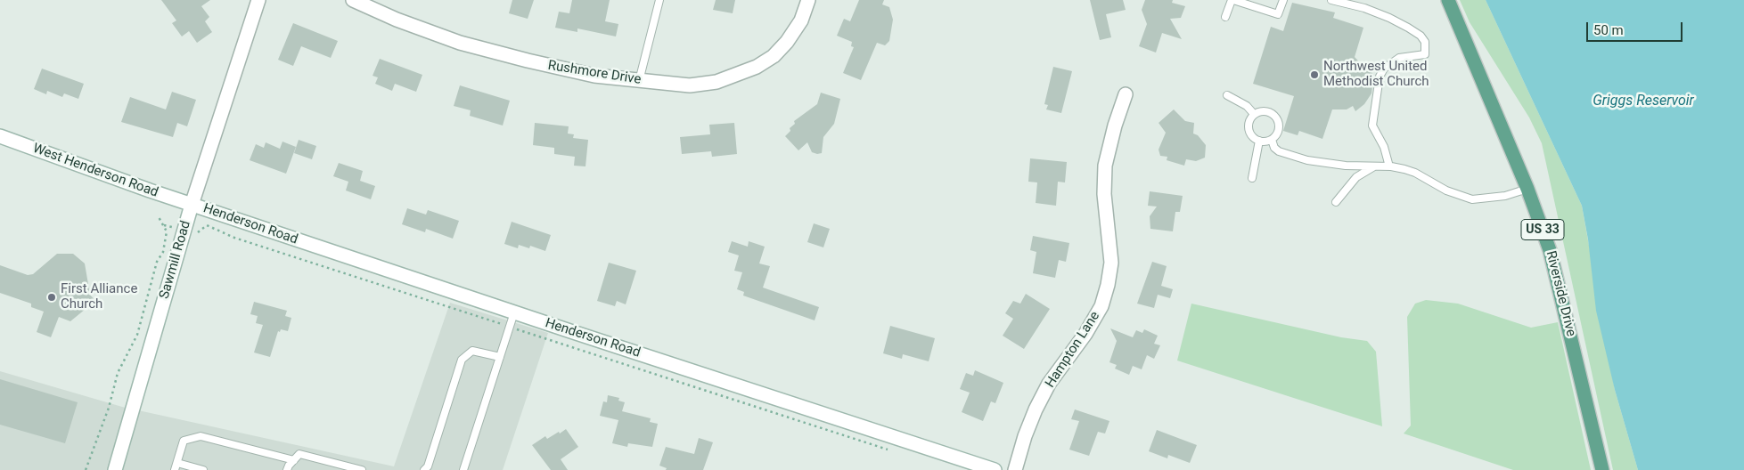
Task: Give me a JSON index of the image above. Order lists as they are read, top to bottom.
{
  "streets": {
    "main road": [
      "Rushmore Drive",
      "West Henderson Road",
      "Henderson Road",
      "US 33",
      "Sawmill Road",
      "Riverside Drive",
      "Hampton Lane"
    ]
  },
  "crossings": [
    ["West Henderson Road", "Henderson Road"],
    ["West Henderson Road", "Sawmill Road"],
    ["Henderson Road", "Sawmill Road"]
  ],
  "water": ["Griggs Reservoir"],
  "places": ["Northwest United Methodist Church", "First Alliance Church"],
  "scale_bar": "50 m"
}
